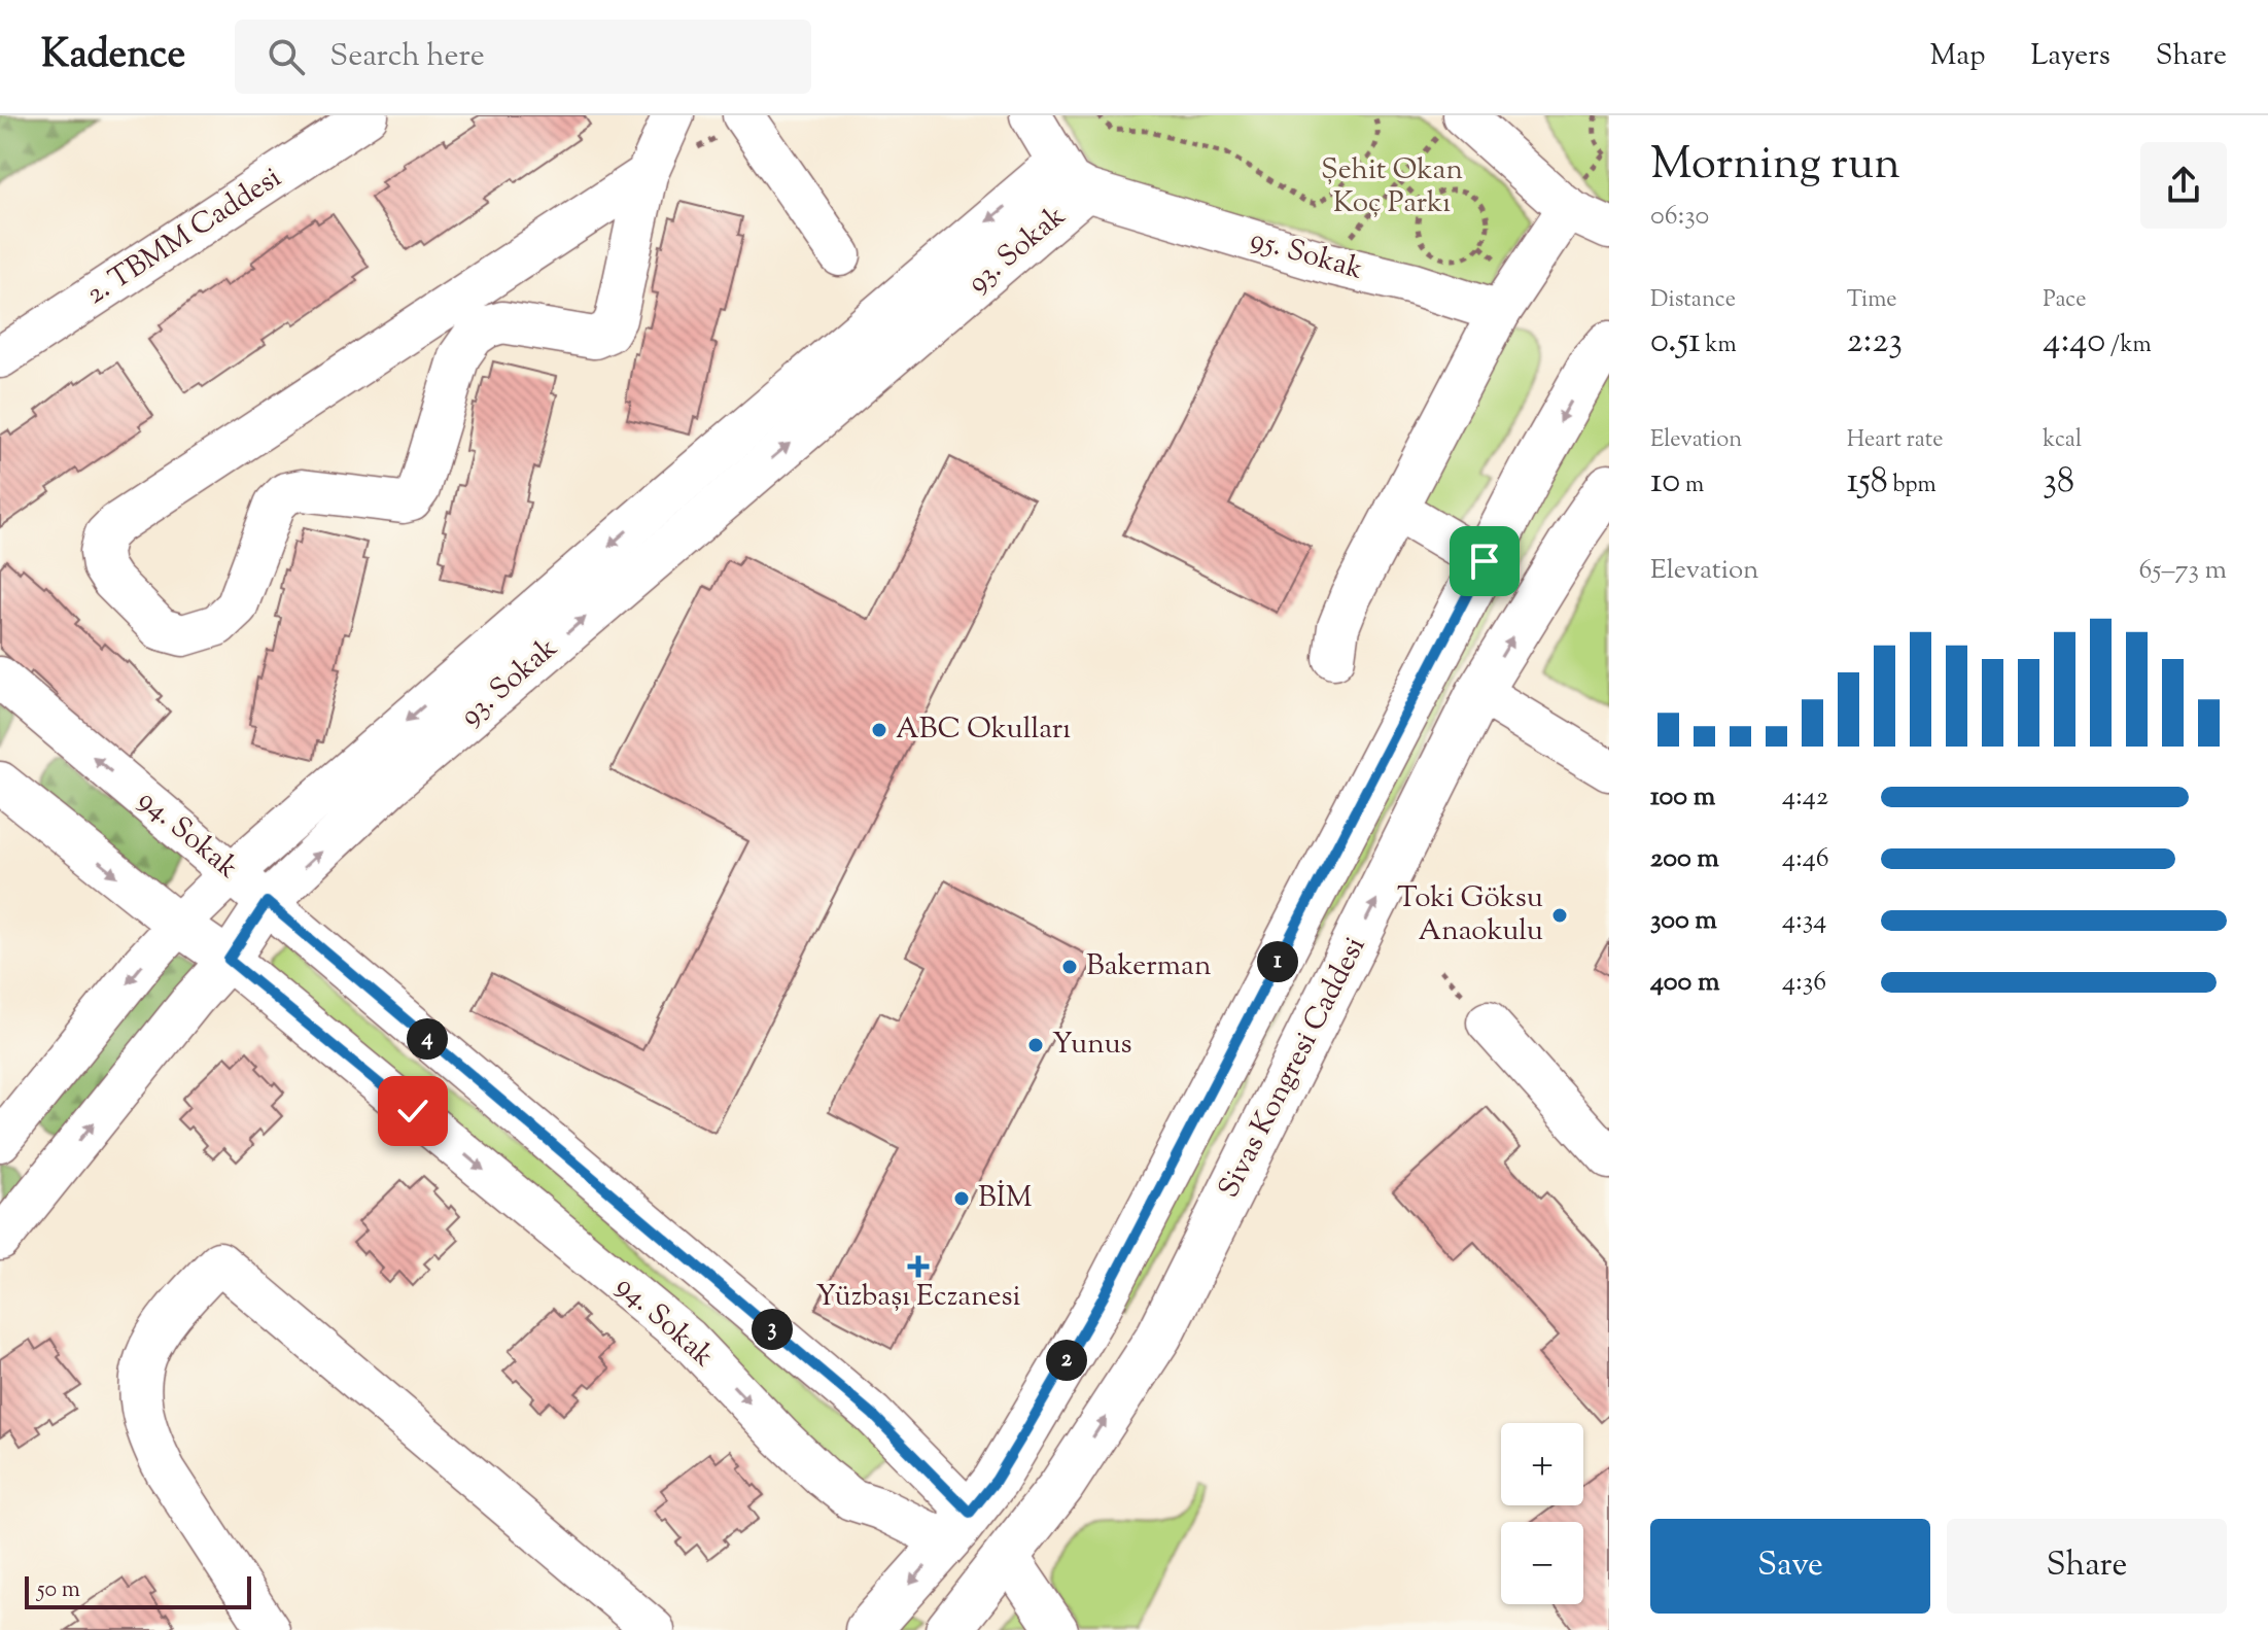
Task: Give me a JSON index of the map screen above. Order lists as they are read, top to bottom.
{
  "streets": {
    "main road": ["Sivas Kongresi Caddesi"],
    "street": [
      "2. TBMM Caddesi",
      "93. Sokak",
      "95. Sokak",
      "94. Sokak"
    ]
  },
  "crossings": [
    ["93. Sokak", "95. Sokak"],
    ["93. Sokak", "94. Sokak"]
  ],
  "parks": ["Şehit Okan Koç Parkı"],
  "places": {
    "other": [
      "ABC Okulları",
      "Toki Göksu Anaokulu",
      "Bakerman",
      "Yunus",
      "BİM"
    ],
    "health": ["Yüzbaşı Eczanesi"]
  },
  "scale_bar": "50 m",
  "page": {
    "header": "Kadence",
    "search": "Search here",
    "nav": ["Map", "Layers", "Share"],
    "heading": ["Morning run", "06:30"],
    "stats": [
      ["Distance", "0.51 km"],
      ["Time", "2:23"],
      ["Pace", "4:40 /km"],
      ["Elevation", "10 m"],
      ["Heart rate", "158 bpm"],
      ["kcal", "38"]
    ],
    "chart": ["Elevation", "65–73 m"],
    "list": [
      {
        "name": "100 m",
        "note": "4:42"
      },
      {
        "name": "200 m",
        "note": "4:46"
      },
      {
        "name": "300 m",
        "note": "4:34"
      },
      {
        "name": "400 m",
        "note": "4:36"
      }
    ],
    "pins": [
      "1",
      "4",
      "3",
      "2"
    ],
    "map_buttons": ["+", "−"],
    "buttons": ["Save", "Share"],
    "scale": "50 m"
  }
}
